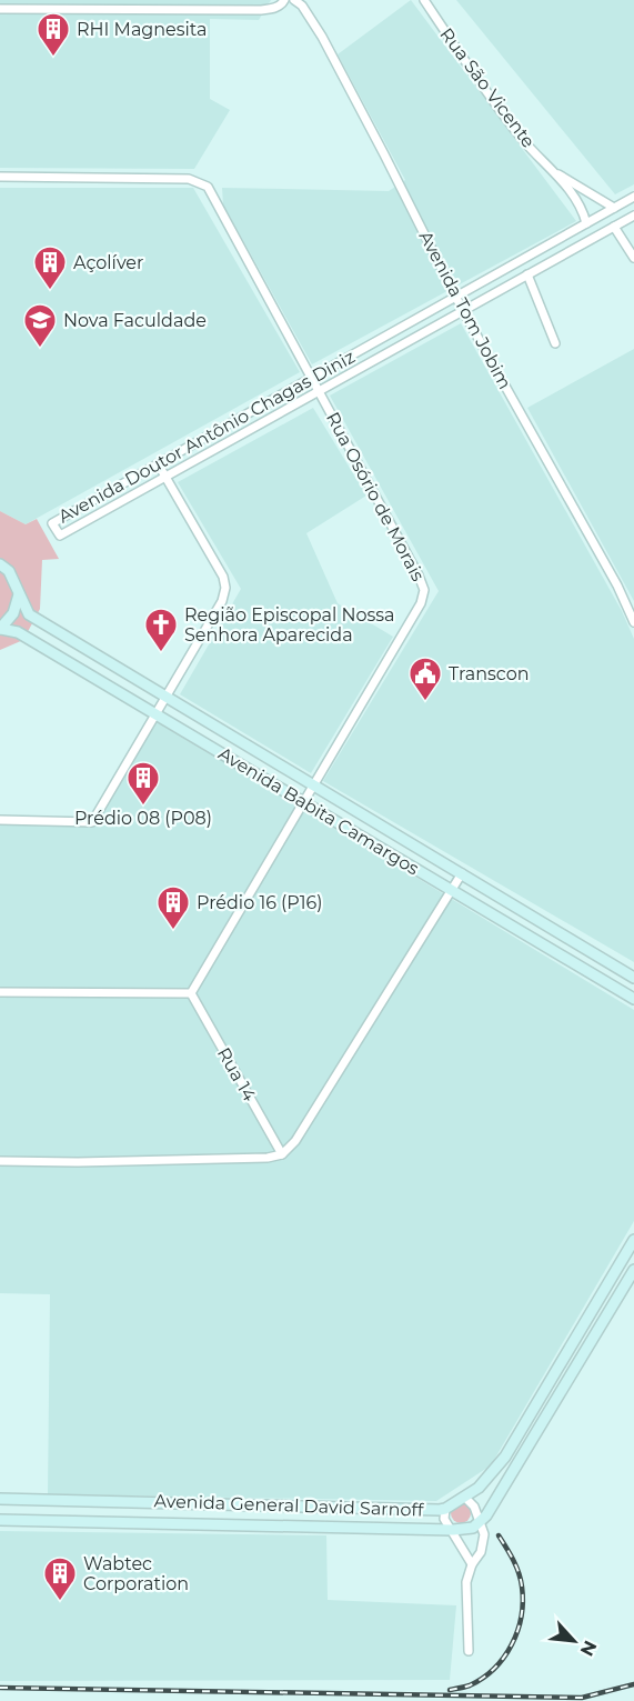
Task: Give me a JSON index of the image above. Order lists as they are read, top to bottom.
{
  "streets": {
    "main road": ["Avenida Babita Camargos", "Avenida General David Sarnoff"],
    "street": [
      "Rua São Vicente",
      "Avenida Tom Jobim",
      "Avenida Doutor Antônio Chagas Diniz",
      "Rua Osório de Morais",
      "Rua 14"
    ]
  },
  "crossings": [
    ["Rua São Vicente", "Avenida Doutor Antônio Chagas Diniz"],
    ["Avenida Tom Jobim", "Avenida Doutor Antônio Chagas Diniz"],
    ["Avenida Doutor Antônio Chagas Diniz", "Rua Osório de Morais"],
    ["Rua Osório de Morais", "Avenida Babita Camargos"],
    ["Rua Osório de Morais", "Rua 14"]
  ],
  "places": {
    "building": [
      "RHI Magnesita",
      "Açolíver",
      "Prédio 08 (P08)",
      "Prédio 16 (P16)",
      "Wabtec Corporation"
    ],
    "school or university": ["Nova Faculdade"],
    "church": ["Região Episcopal Nossa Senhora Aparecida"],
    "public building": ["Transcon"]
  },
  "north": "bottom right"
}
